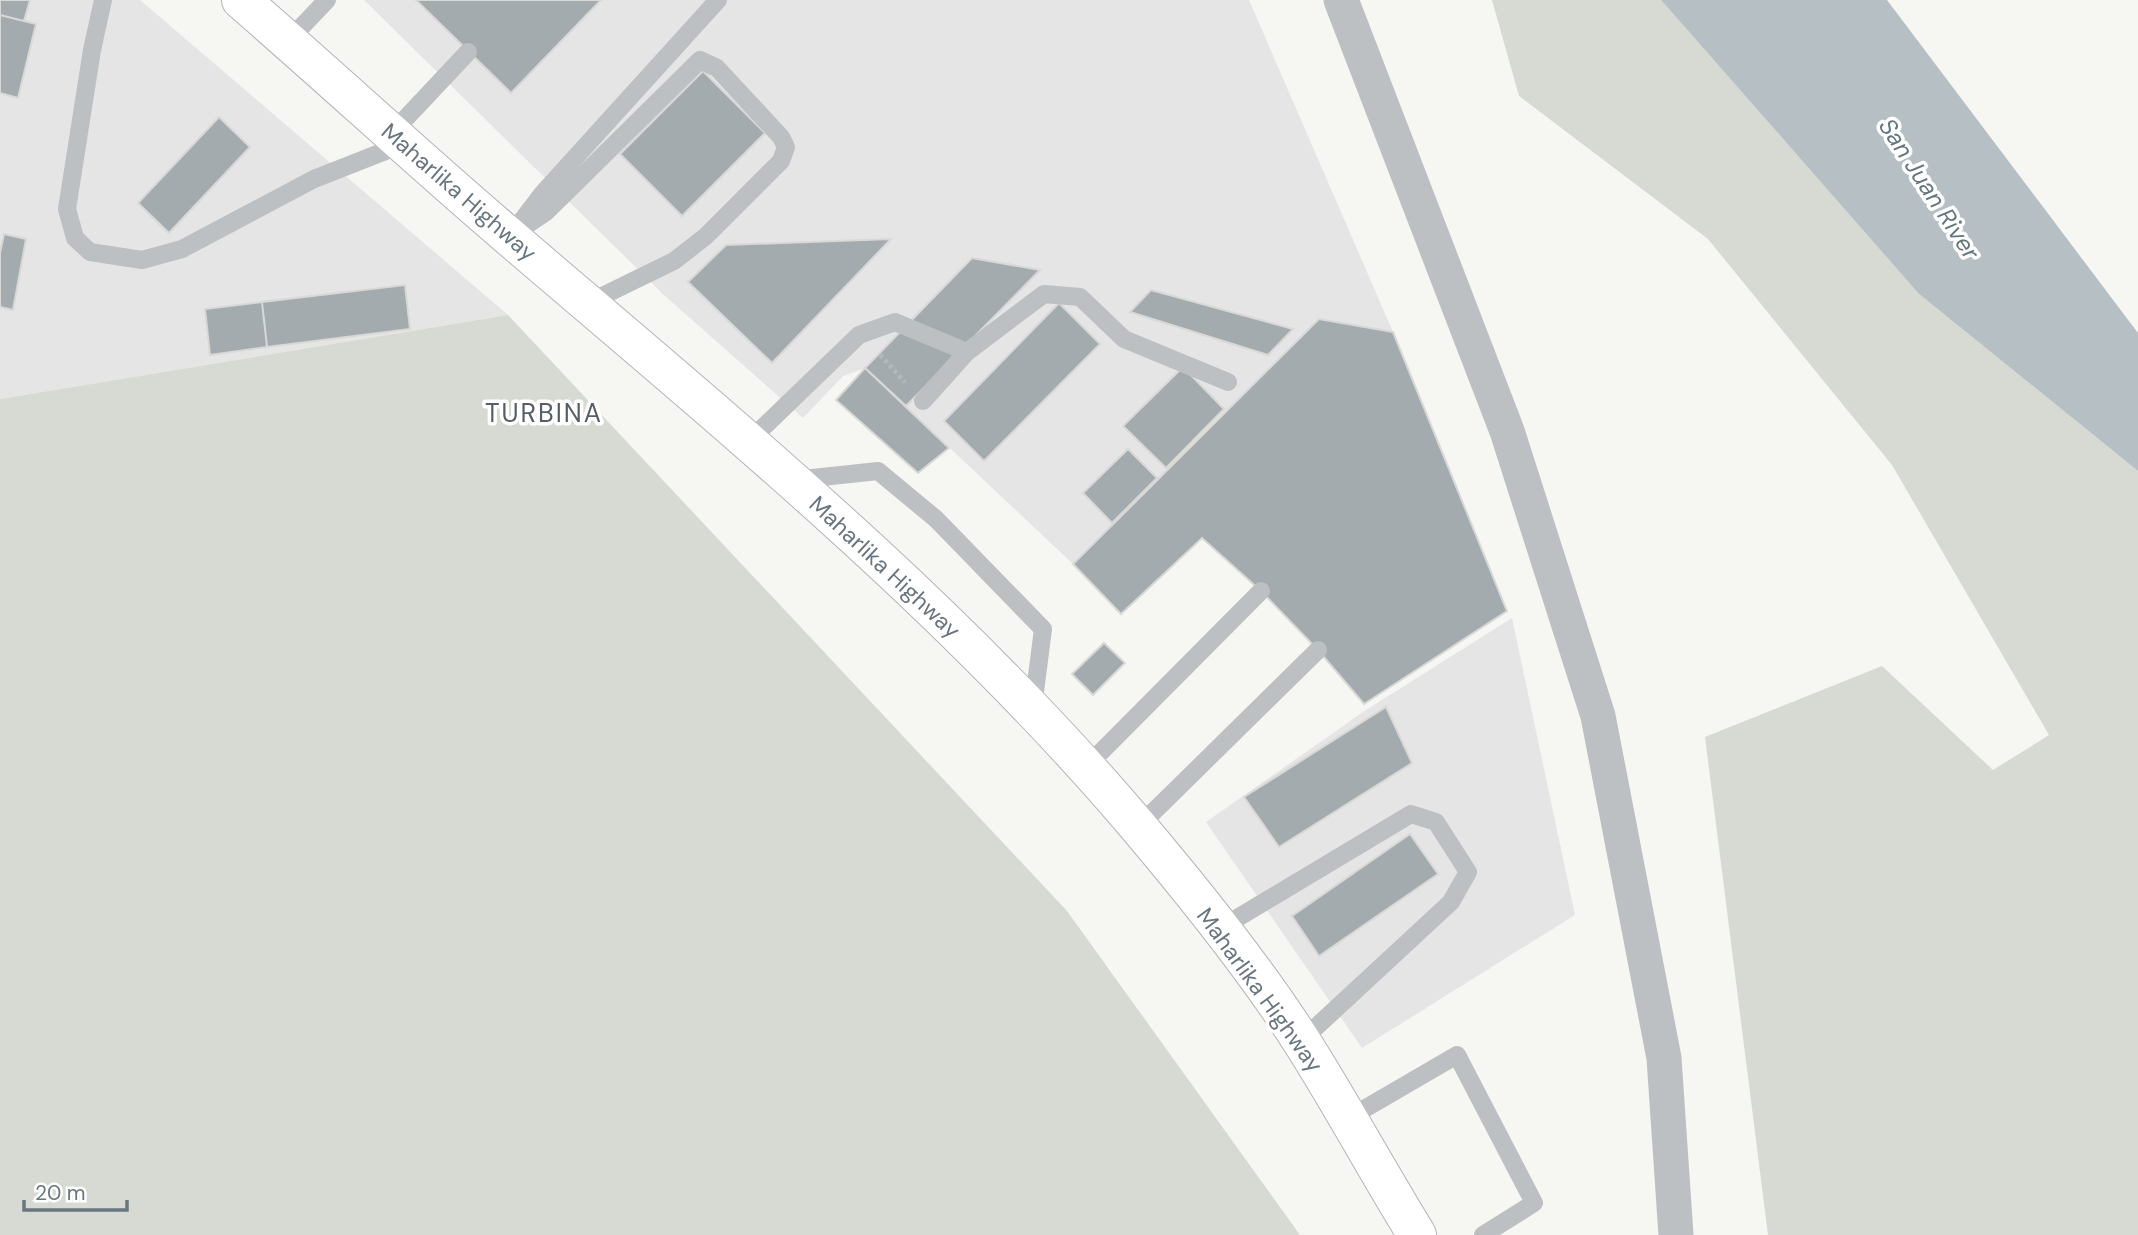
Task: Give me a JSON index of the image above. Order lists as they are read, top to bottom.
{
  "streets": {
    "highway": ["Maharlika Highway"]
  },
  "districts": ["TURBINA"],
  "water": ["San Juan River"],
  "scale_bar": "20 m"
}
